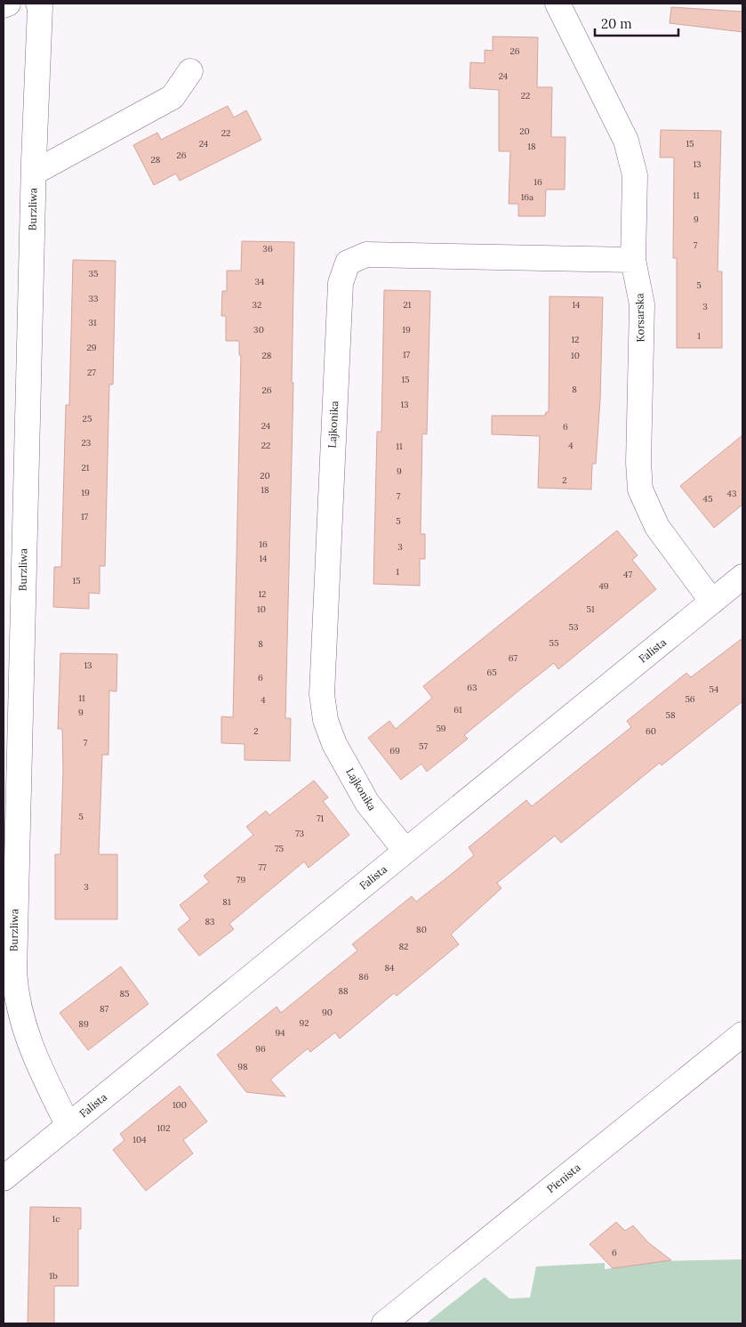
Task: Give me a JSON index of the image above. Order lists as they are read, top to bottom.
{
  "streets": {
    "street": [
      "Burzliwa",
      "Korsarska",
      "Lajkonika",
      "Falista",
      "Pienista"
    ]
  },
  "crossings": [
    ["Burzliwa", "Falista"],
    ["Korsarska", "Lajkonika"],
    ["Korsarska", "Falista"],
    ["Lajkonika", "Falista"]
  ],
  "house_numbers": [
    "26",
    "24",
    "22",
    "20",
    "22",
    "24",
    "15",
    "18",
    "26",
    "28",
    "13",
    "16",
    "11",
    "16a",
    "9",
    "7",
    "36",
    "35",
    "34",
    "5",
    "33",
    "32",
    "21",
    "14",
    "3",
    "31",
    "30",
    "19",
    "1",
    "12",
    "29",
    "17",
    "28",
    "10",
    "27",
    "15",
    "8",
    "26",
    "13",
    "25",
    "24",
    "6",
    "23",
    "22",
    "4",
    "11",
    "21",
    "9",
    "20",
    "2",
    "18",
    "19",
    "43",
    "7",
    "45",
    "17",
    "5",
    "16",
    "3",
    "14",
    "1",
    "47",
    "15",
    "49",
    "12",
    "10",
    "51",
    "53",
    "55",
    "8",
    "67",
    "13",
    "65",
    "6",
    "63",
    "54",
    "11",
    "56",
    "4",
    "61",
    "9",
    "58",
    "59",
    "2",
    "60",
    "7",
    "57",
    "69",
    "5",
    "71",
    "73",
    "75",
    "77",
    "79",
    "3",
    "81",
    "83",
    "80",
    "82",
    "84",
    "86",
    "88",
    "85",
    "87",
    "90",
    "92",
    "89",
    "94",
    "96",
    "98",
    "100",
    "102",
    "104",
    "1c",
    "6",
    "1b"
  ],
  "scale_bar": "20 m"
}
